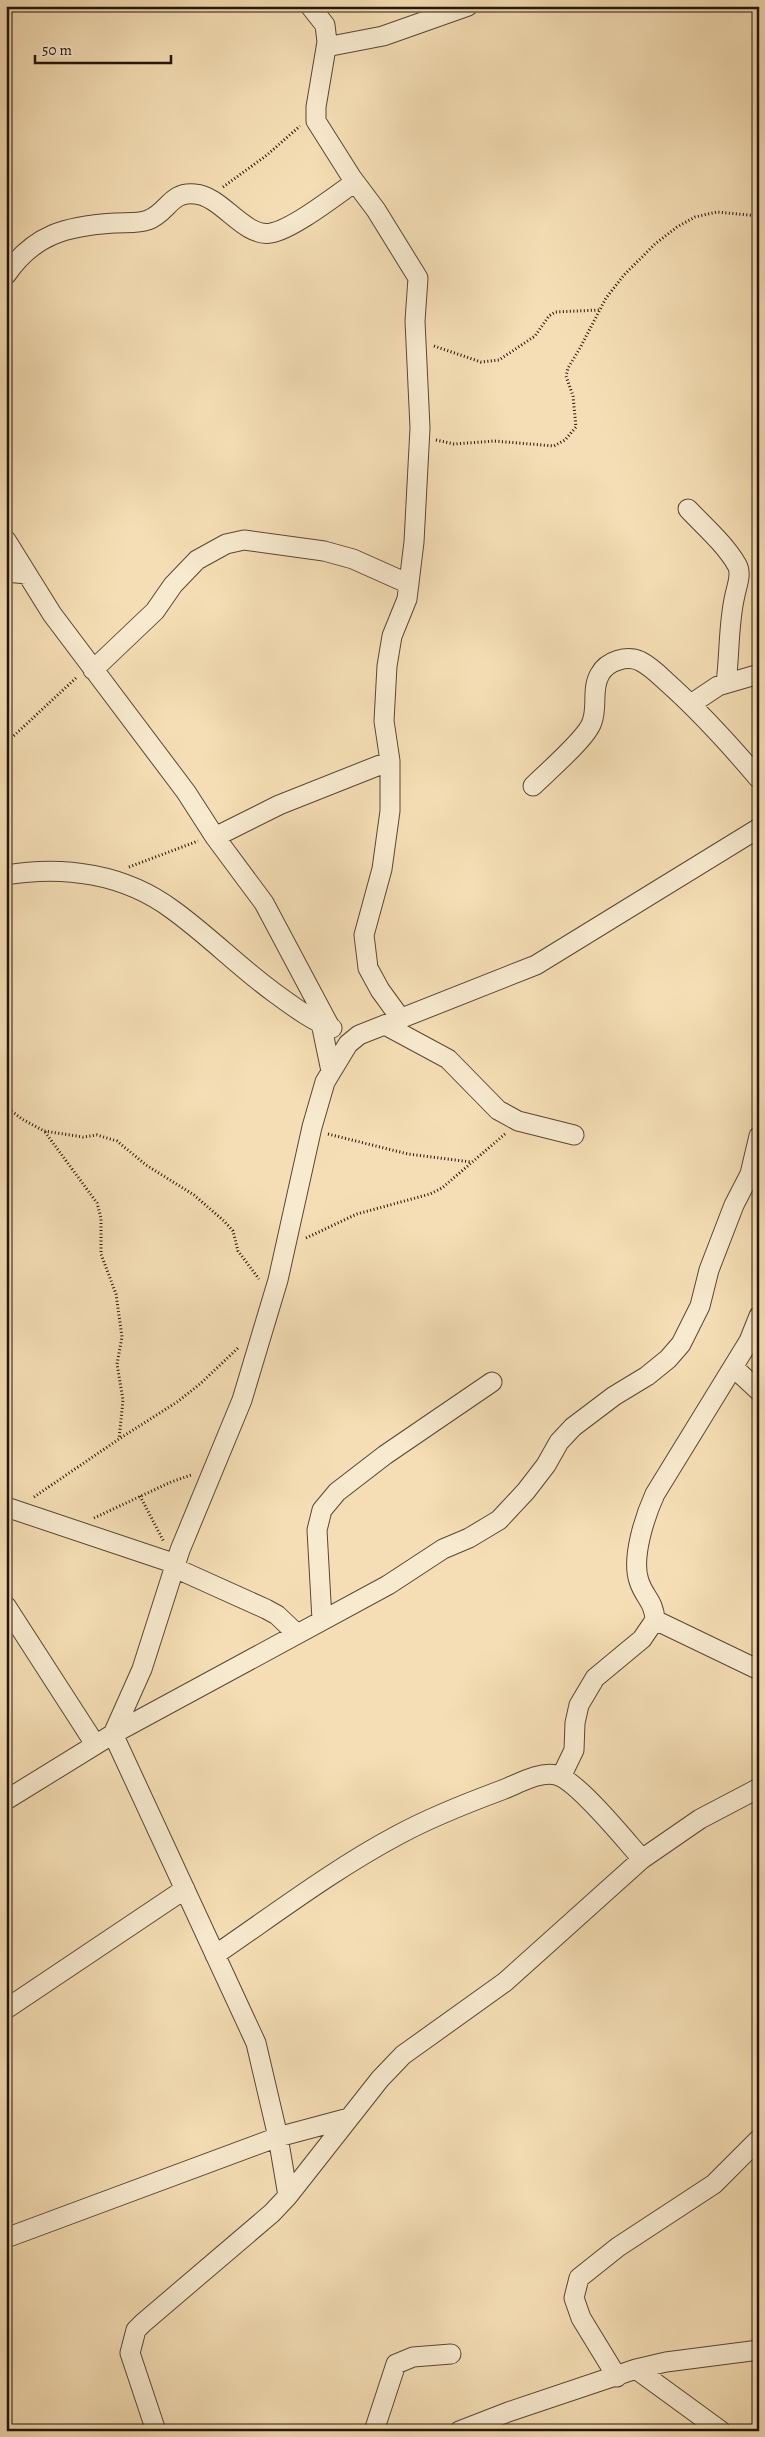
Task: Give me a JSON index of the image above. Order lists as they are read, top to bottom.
{
  "scale_bar": "50 m"
}
